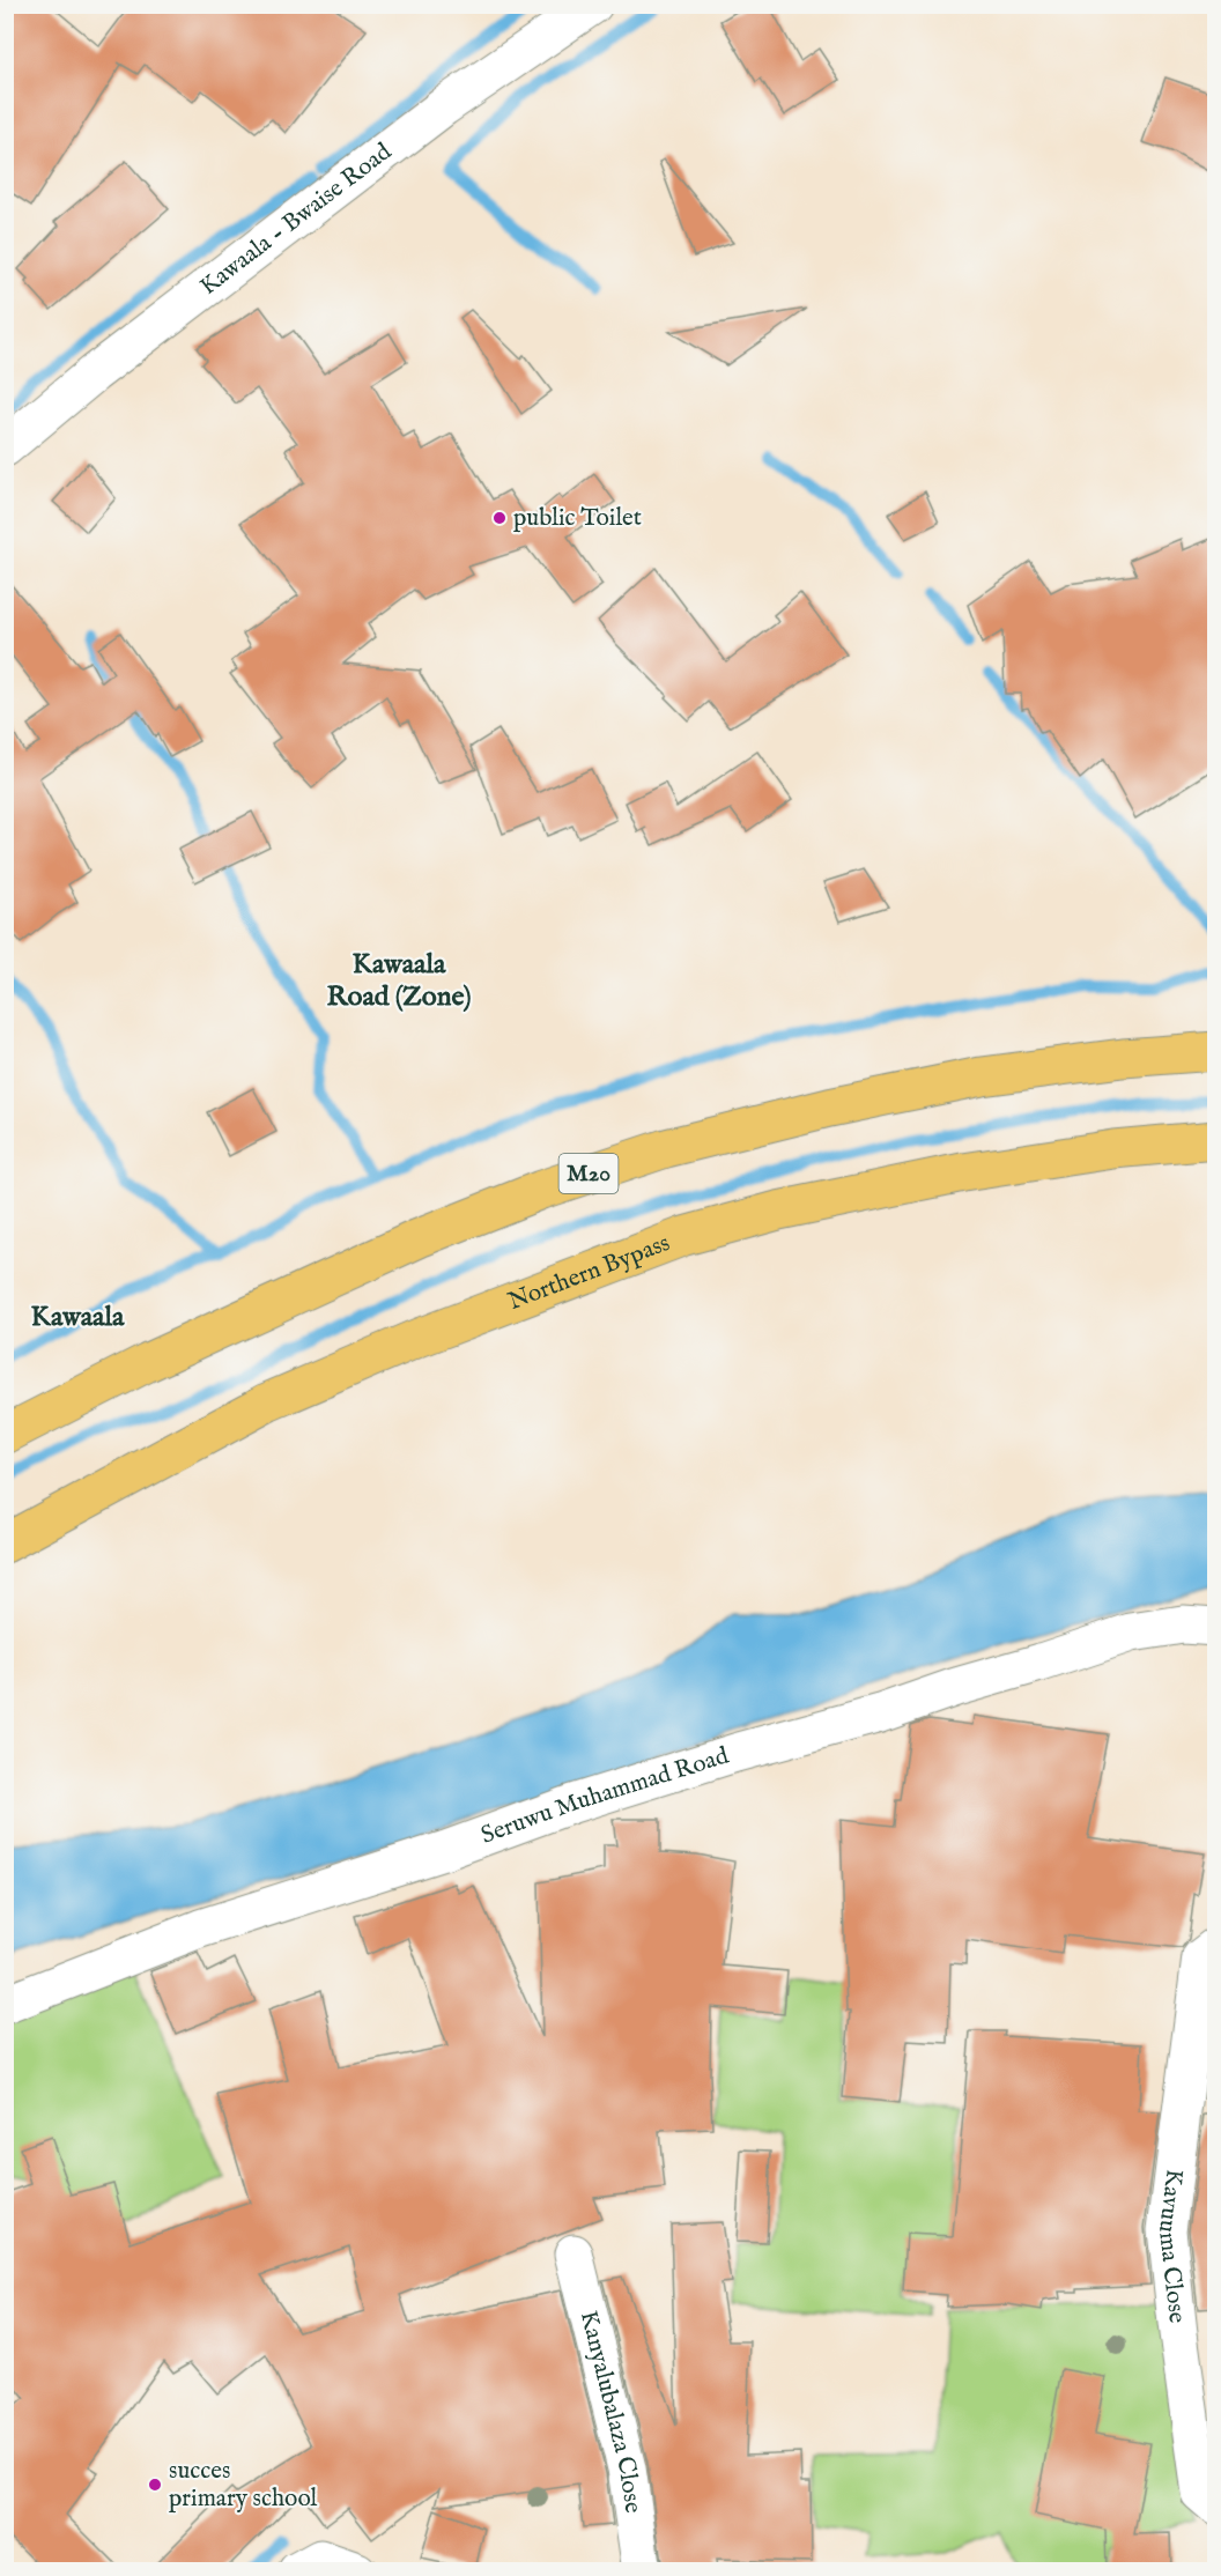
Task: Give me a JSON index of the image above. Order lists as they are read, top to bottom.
{
  "streets": {
    "highway": ["M20", "Northern Bypass"],
    "street": [
      "Kawaala - Bwaise Road",
      "Seruwu Muhammad Road",
      "Kavuuma Close",
      "Kanyalubalaza Close"
    ]
  },
  "districts": ["Kawaala Road (Zone)", "Kawaala"],
  "places": ["public Toilet", "succes primary school"]
}
